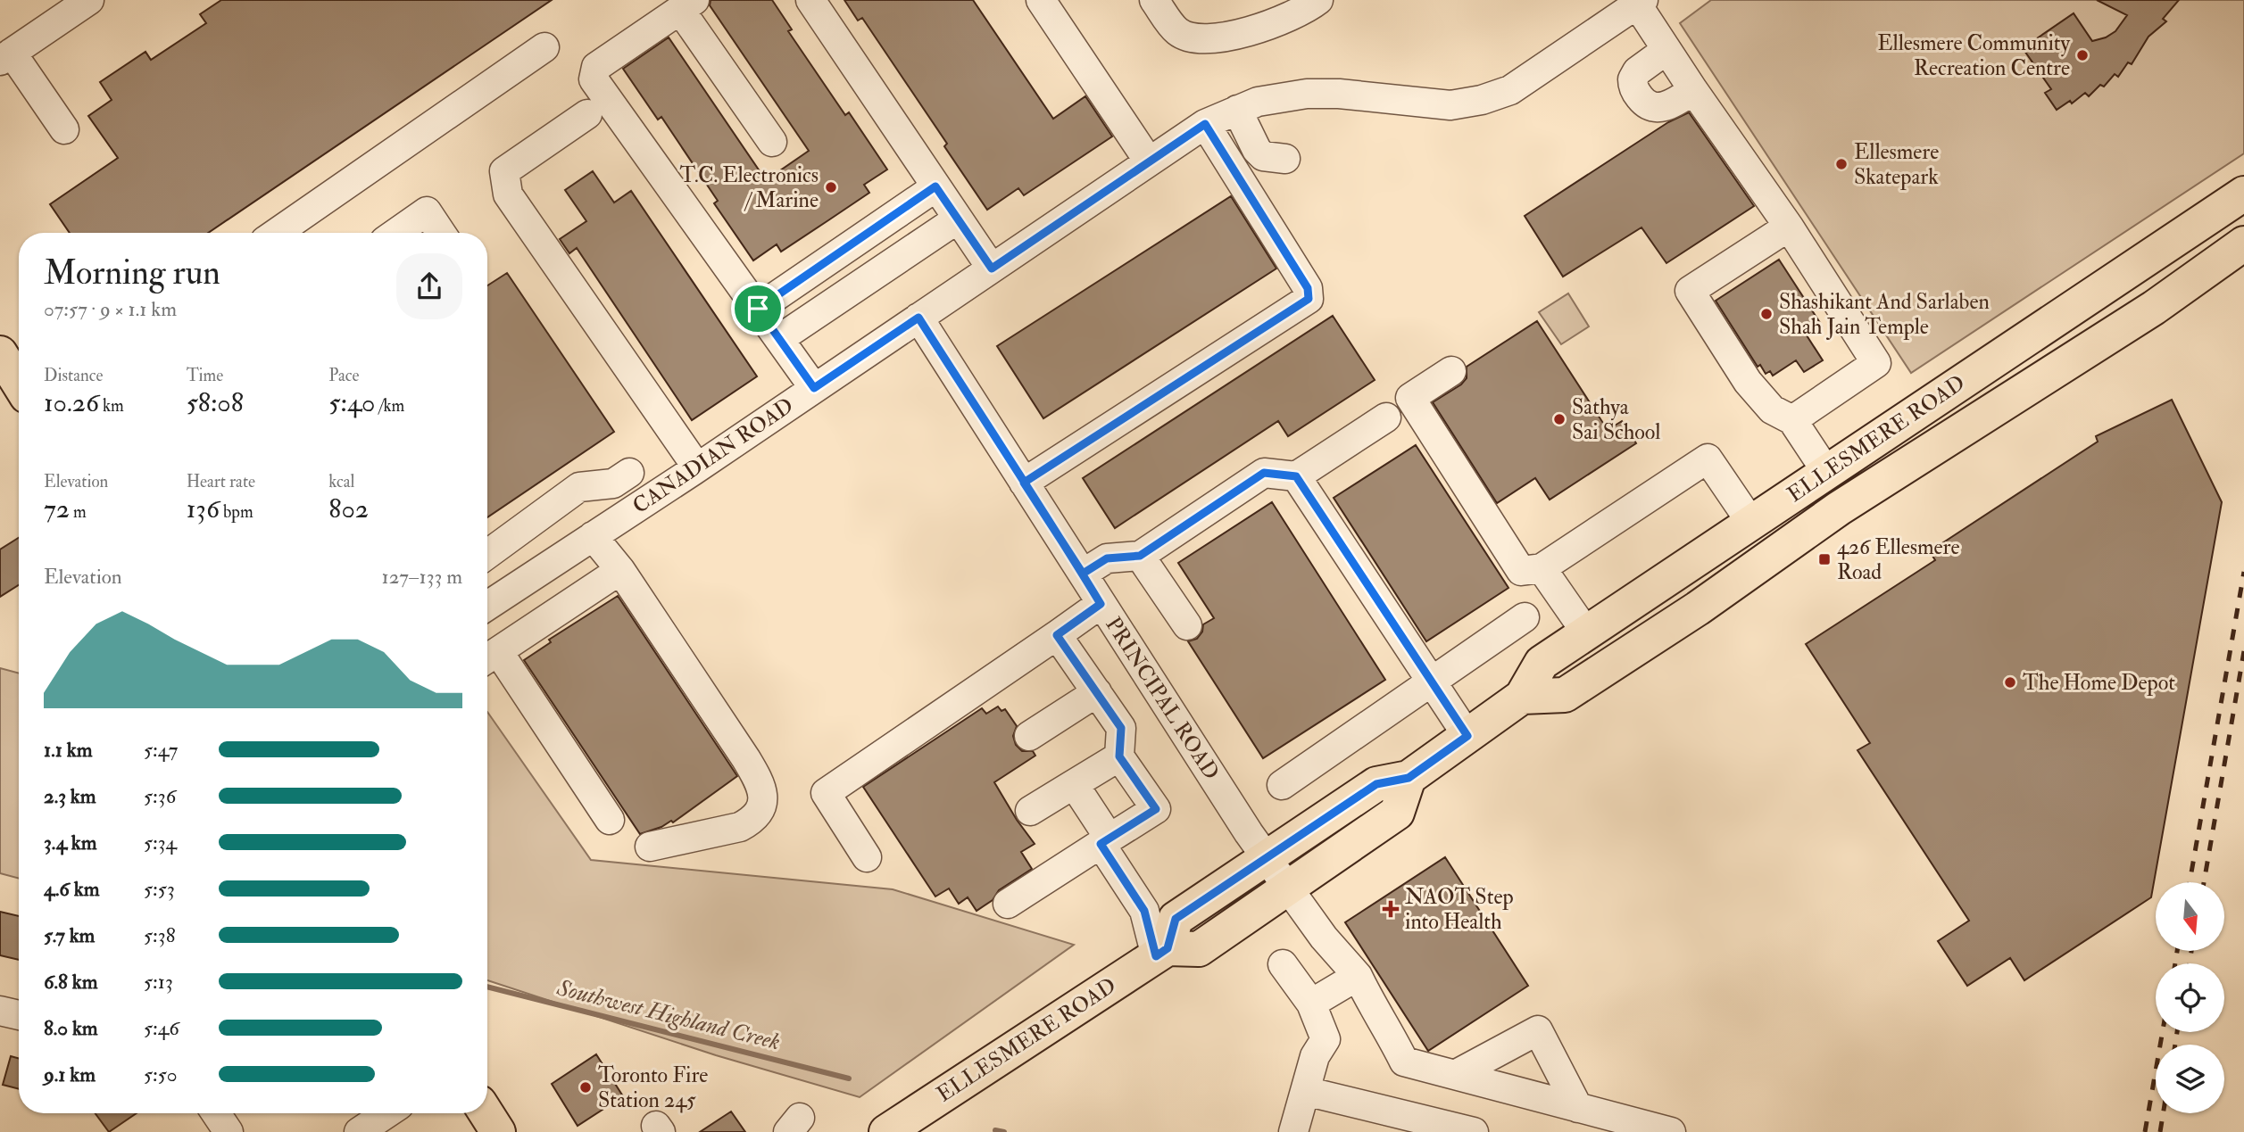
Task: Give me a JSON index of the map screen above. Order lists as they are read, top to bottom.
{
  "streets": {
    "main road": ["ELLESMERE ROAD"],
    "street": ["CANADIAN ROAD", "PRINCIPAL ROAD"]
  },
  "crossings": [
    ["ELLESMERE ROAD", "PRINCIPAL ROAD"],
    ["CANADIAN ROAD", "PRINCIPAL ROAD"]
  ],
  "water": ["Southwest Highland Creek"],
  "places": {
    "other": [
      "Ellesmere Community Recreation Centre",
      "Ellesmere Skatepark",
      "T.C. Electronics / Marine",
      "Shashikant And Sarlaben Shah Jain Temple",
      "Sathya Sai School",
      "The Home Depot",
      "Toronto Fire Station 245"
    ],
    "transit": ["426 Ellesmere Road"],
    "health": ["NAOT Step into Health"]
  },
  "north": "bottom",
  "page": {
    "heading": ["Morning run", "07:57 · 9 × 1.1 km"],
    "stats": [
      ["Distance", "10.26 km"],
      ["Time", "58:08"],
      ["Pace", "5:40 /km"],
      ["Elevation", "72 m"],
      ["Heart rate", "136 bpm"],
      ["kcal", "802"]
    ],
    "chart": ["Elevation", "127–133 m"],
    "list": [
      {
        "name": "1.1 km",
        "note": "5:47"
      },
      {
        "name": "2.3 km",
        "note": "5:36"
      },
      {
        "name": "3.4 km",
        "note": "5:34"
      },
      {
        "name": "4.6 km",
        "note": "5:53"
      },
      {
        "name": "5.7 km",
        "note": "5:38"
      },
      {
        "name": "6.8 km",
        "note": "5:13"
      },
      {
        "name": "8.0 km",
        "note": "5:46"
      },
      {
        "name": "9.1 km",
        "note": "5:50"
      }
    ]
  }
}
